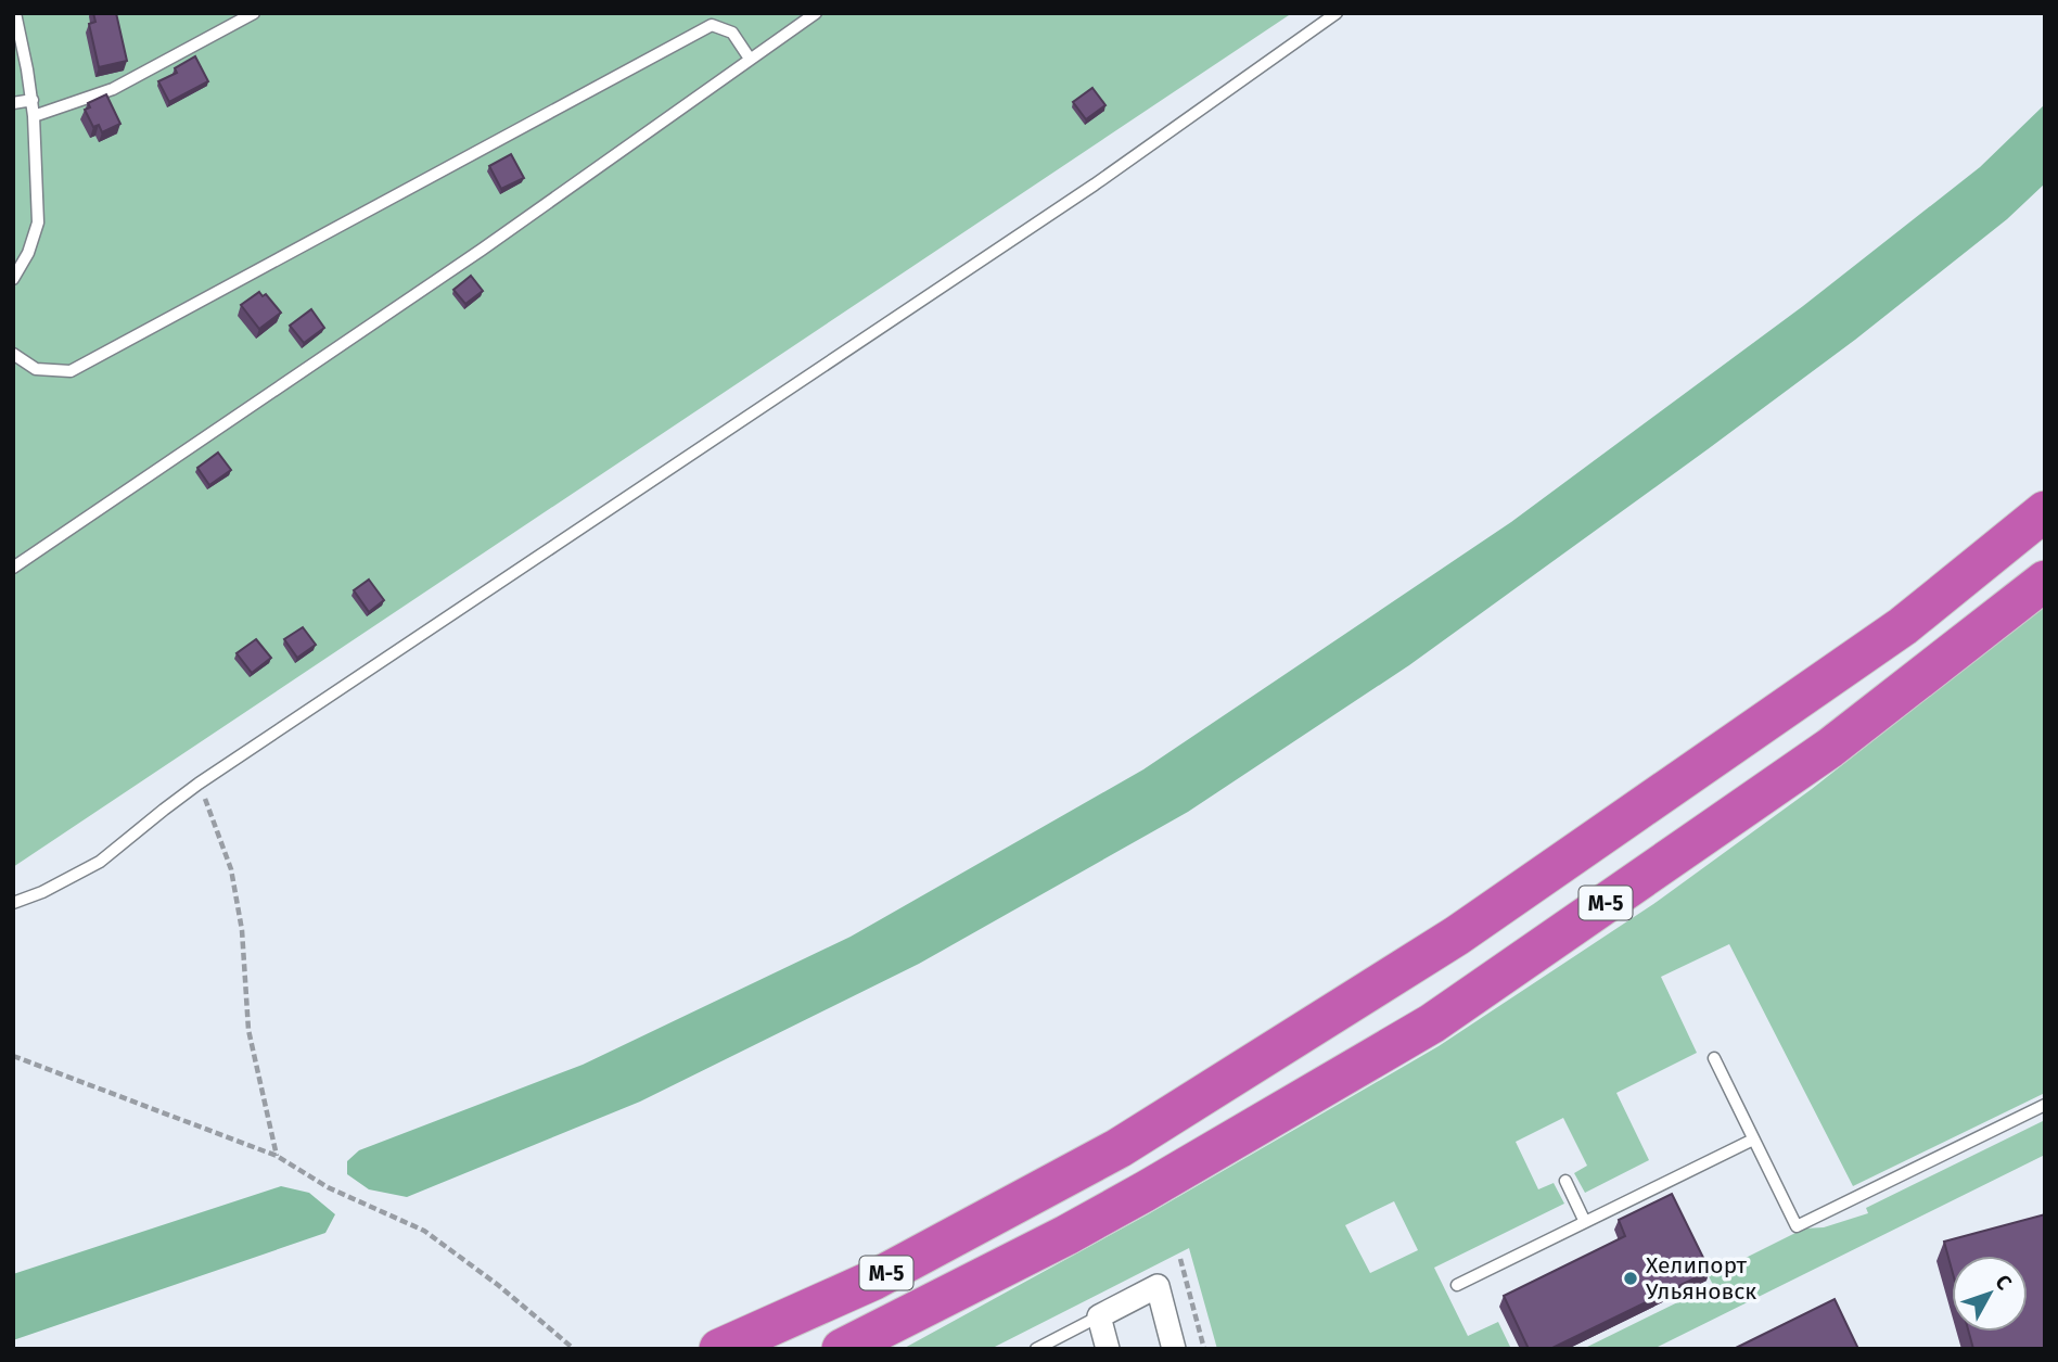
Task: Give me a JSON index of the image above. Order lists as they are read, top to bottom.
{
  "streets": {
    "highway": ["М-5"]
  },
  "places": ["Хелипорт Ульяновск"],
  "north": "top right"
}
